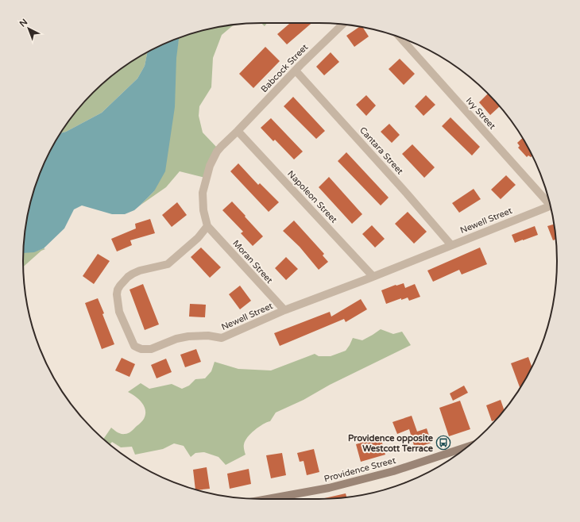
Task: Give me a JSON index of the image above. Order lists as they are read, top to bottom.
{
  "streets": {
    "main road": ["Providence Street"],
    "street": [
      "Babcock Street",
      "Ivy Street",
      "Cantara Street",
      "Napoleon Street",
      "Newell Street",
      "Moran Street"
    ]
  },
  "crossings": [
    ["Babcock Street", "Cantara Street"],
    ["Babcock Street", "Napoleon Street"],
    ["Cantara Street", "Newell Street"],
    ["Napoleon Street", "Newell Street"],
    ["Newell Street", "Moran Street"]
  ],
  "places": {
    "bus stop": ["Providence opposite Westcott Terrace"]
  },
  "north": "top left"
}
